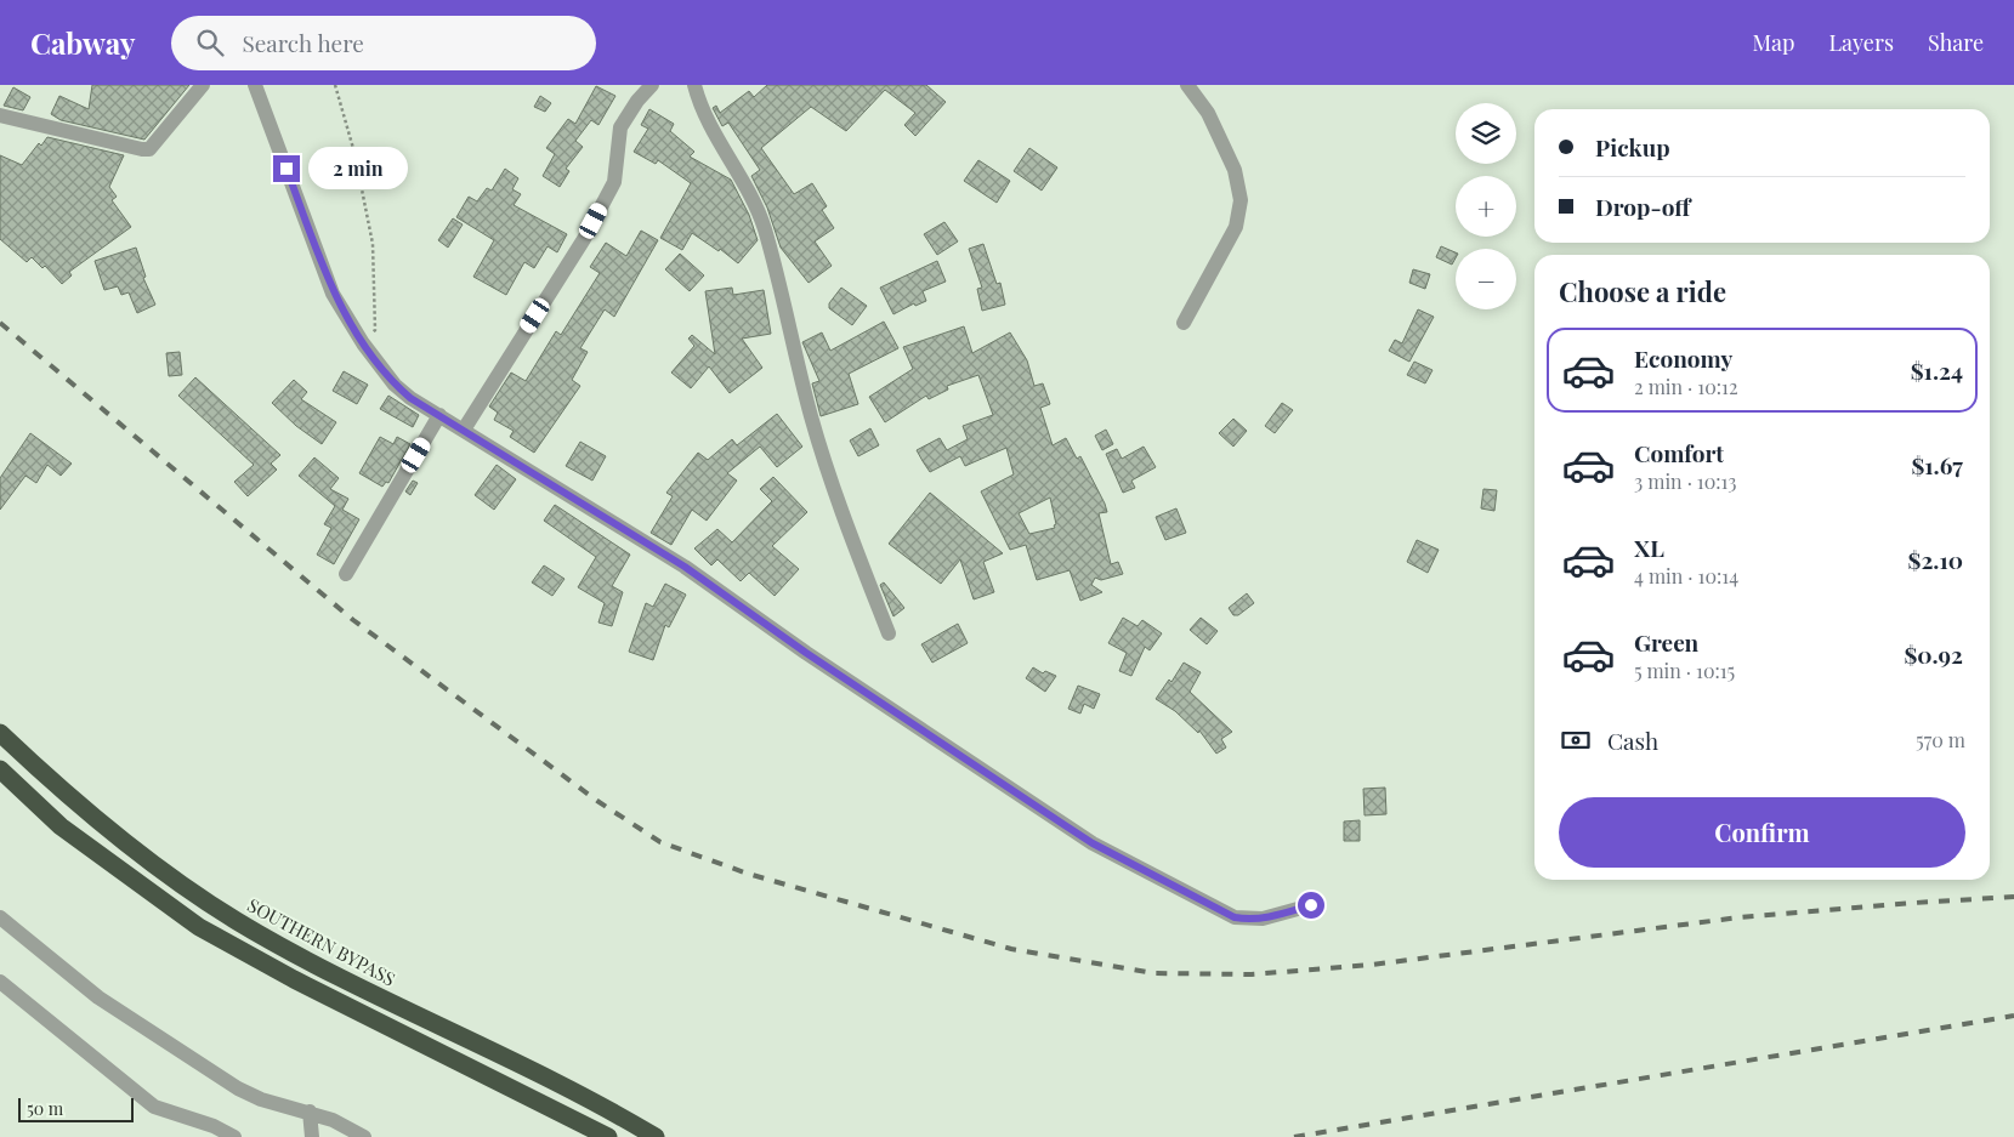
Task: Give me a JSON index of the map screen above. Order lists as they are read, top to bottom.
{
  "streets": {
    "highway": ["SOUTHERN BYPASS"]
  },
  "scale_bar": "50 m",
  "page": {
    "header": "Cabway",
    "search": "Search here",
    "nav": ["Map", "Layers", "Share"],
    "map_buttons": ["+", "−"],
    "banner": ["Pickup", "Drop-off"],
    "bubble": "2 min",
    "heading": "Choose a ride",
    "list": [
      {
        "name": "Economy",
        "note": "2 min · 10:12",
        "value": "$1.24"
      },
      {
        "name": "Comfort",
        "note": "3 min · 10:13",
        "value": "$1.67"
      },
      {
        "name": "XL",
        "note": "4 min · 10:14",
        "value": "$2.10"
      },
      {
        "name": "Green",
        "note": "5 min · 10:15",
        "value": "$0.92"
      }
    ],
    "pay": ["Cash", "570 m"],
    "buttons": "Confirm",
    "scale": "50 m"
  }
}
